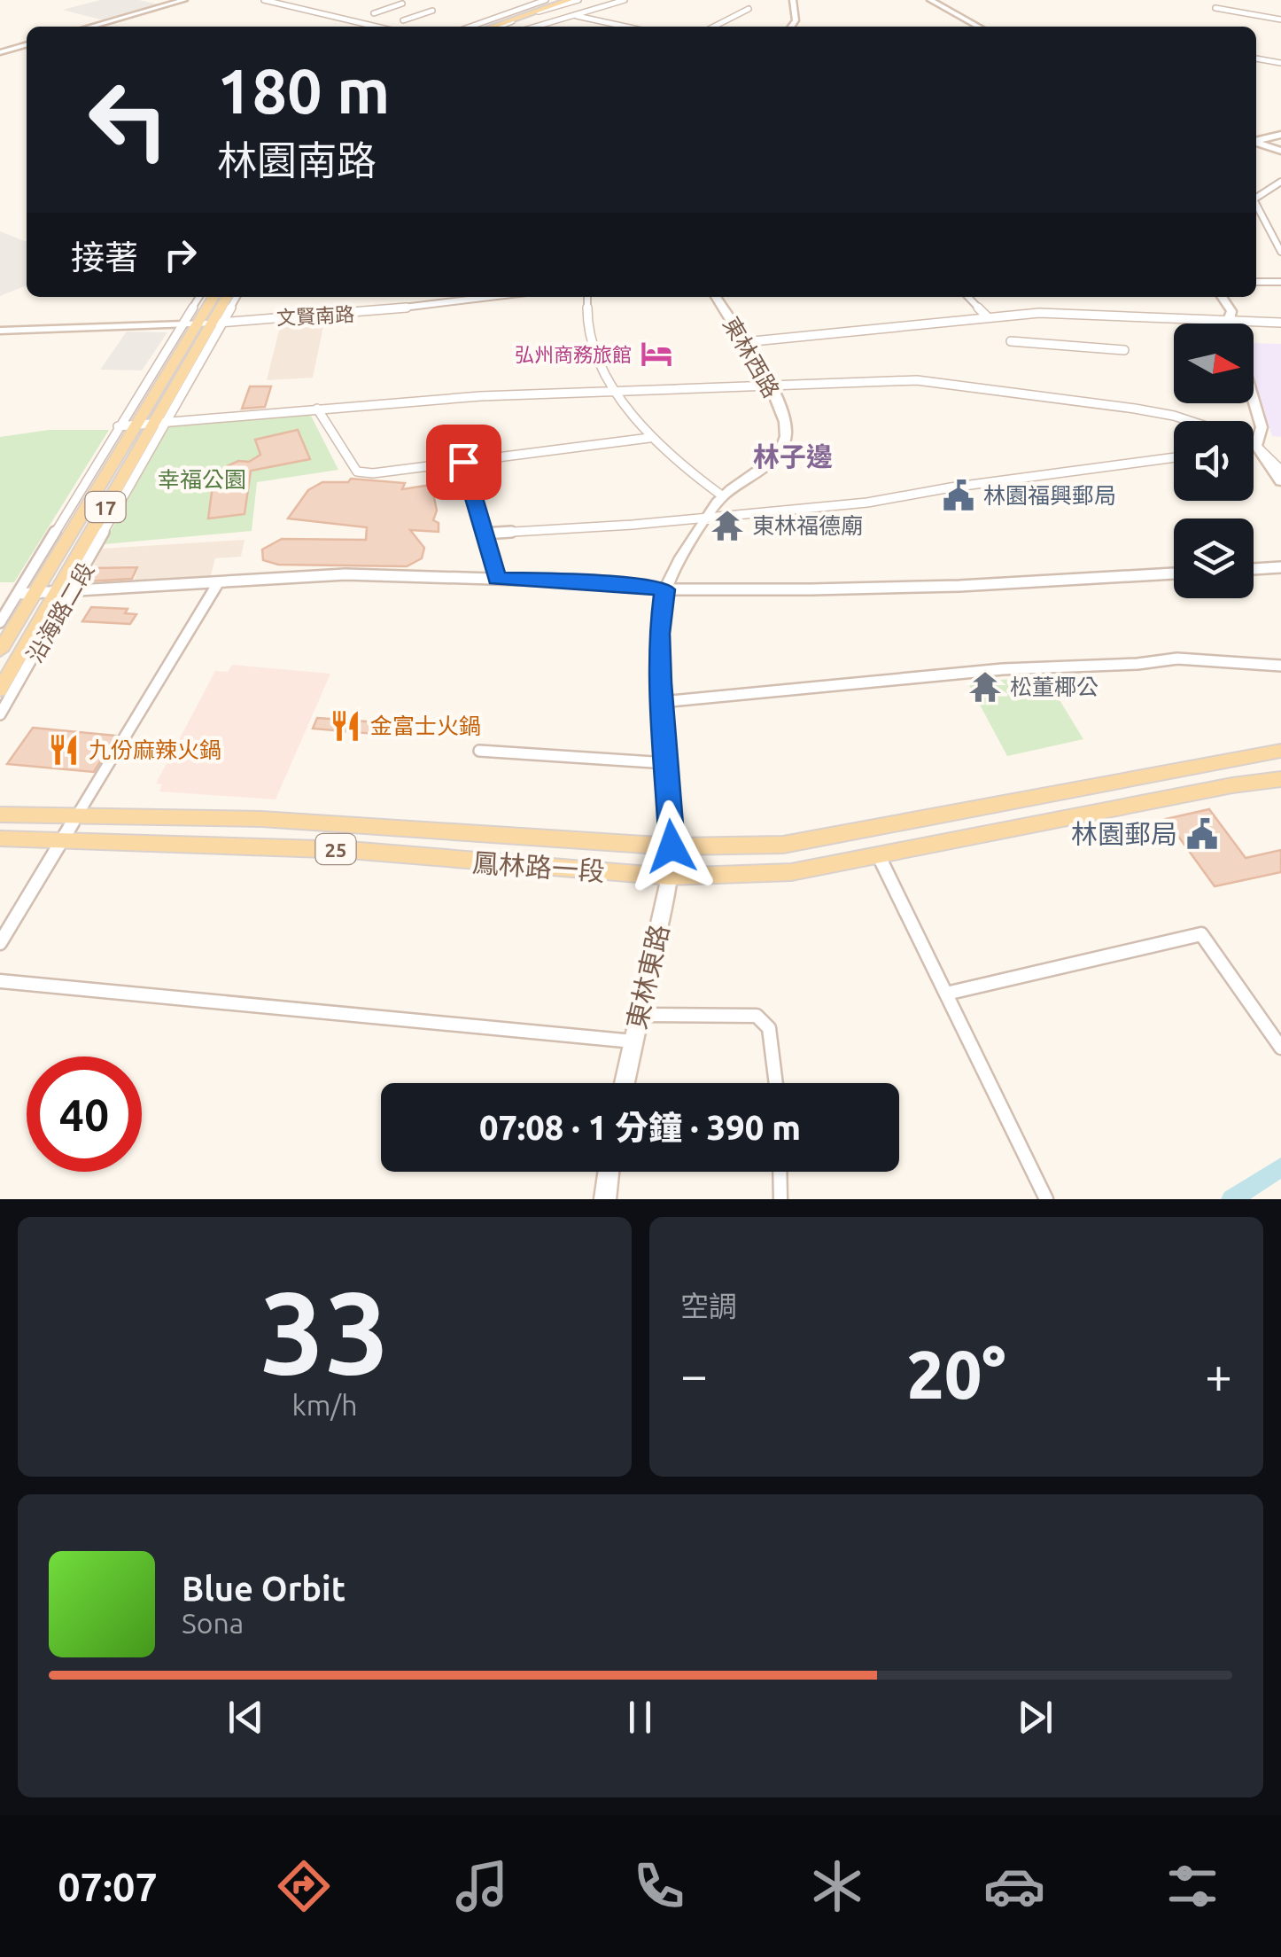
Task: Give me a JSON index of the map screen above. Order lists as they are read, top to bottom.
{
  "streets": {
    "main road": [
      "17",
      "沿海路二段",
      "25",
      "鳳林路一段"
    ],
    "street": ["文賢南路", "東林西路", "東林東路"]
  },
  "crossings": [
    ["文賢南路", "17"],
    ["文賢南路", "沿海路二段"],
    ["東林西路", "東林東路"],
    ["17", "沿海路二段"],
    ["鳳林路一段", "東林東路"]
  ],
  "districts": ["林子邊"],
  "parks": ["幸福公園"],
  "places": {
    "hotel": ["弘州商務旅館"],
    "public building": ["林園福興郵局", "林園郵局"],
    "temple": ["東林福德廟", "松董椰公"],
    "restaurant": ["金富士火鍋", "九份麻辣火鍋"]
  },
  "north": "right",
  "page": {
    "turn": ["180 m", "林園南路"],
    "then": "接著",
    "limit": "40",
    "trip": "07:08 · 1 分鐘 · 390 m",
    "tile": [
      ["33", "km/h"],
      "空調"
    ],
    "heat": ["−", "20°", "+"],
    "song": ["Blue Orbit", "Sona"],
    "tabs": "07:07"
  }
}
